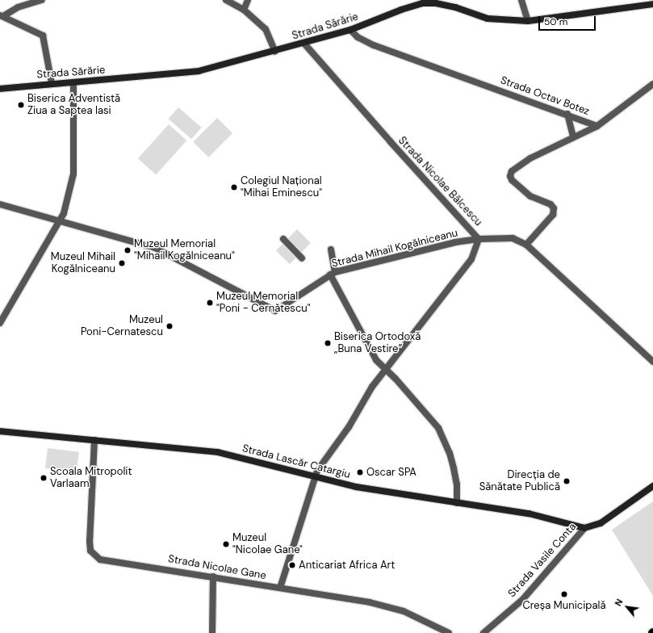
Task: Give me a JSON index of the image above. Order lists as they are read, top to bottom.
{
  "streets": {
    "street": [
      "Strada Sărărie",
      "Strada Octav Botez",
      "Strada Nicolae Bălcescu",
      "Strada Mihail Kogălniceanu",
      "Strada Lascăr Catargiu",
      "Strada Vasile Conta",
      "Strada Nicolae Gane"
    ]
  },
  "crossings": [
    ["Strada Sărărie", "Strada Octav Botez"],
    ["Strada Sărărie", "Strada Nicolae Bălcescu"],
    ["Strada Octav Botez", "Strada Nicolae Bălcescu"],
    ["Strada Nicolae Bălcescu", "Strada Mihail Kogălniceanu"],
    ["Strada Lascăr Catargiu", "Strada Vasile Conta"],
    ["Strada Lascăr Catargiu", "Strada Nicolae Gane"]
  ],
  "places": [
    "Biserica Adventistă Ziua a Saptea Iasi",
    "Colegiul Național \"Mihai Eminescu\"",
    "Muzeul Memorial \"Mihail Kogălniceanu\"",
    "Muzeul Mihail Kogălniceanu",
    "Muzeul Memorial \"Poni - Cernătescu\"",
    "Muzeul Poni-Cernatescu",
    "Biserica Ortodoxă „Buna Vestire”",
    "Oscar SPA",
    "Scoala Mitropolit Varlaam",
    "Direcția de Sănătate Publică",
    "Muzeul \"Nicolae Gane\"",
    "Anticariat Africa Art",
    "Creșa Municipală"
  ],
  "scale_bar": "50 m",
  "north": "top left"
}
